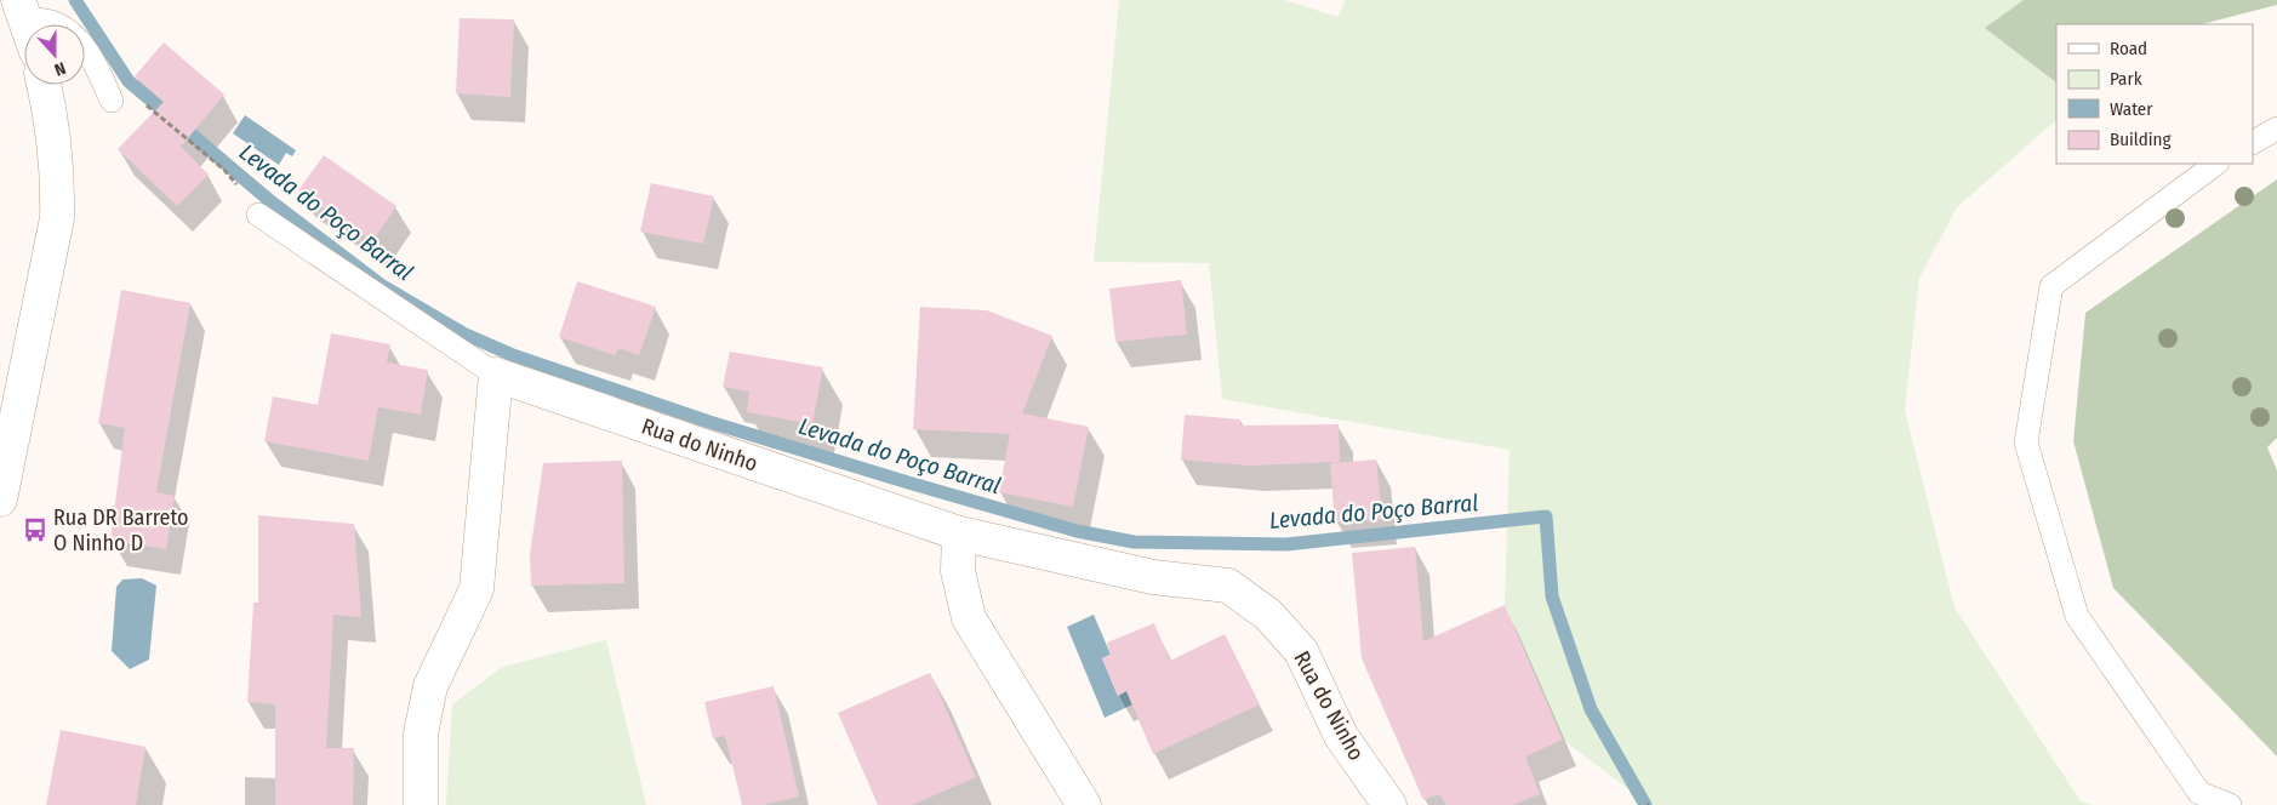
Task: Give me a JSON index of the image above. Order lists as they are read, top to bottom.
{
  "streets": {
    "street": ["Rua do Ninho"]
  },
  "water": ["Levada do Poço Barral"],
  "places": {
    "bus stop": ["Rua DR Barreto O Ninho D"]
  },
  "legend": [
    "Road",
    "Park",
    "Water",
    "Building"
  ],
  "north": "bottom"
}
